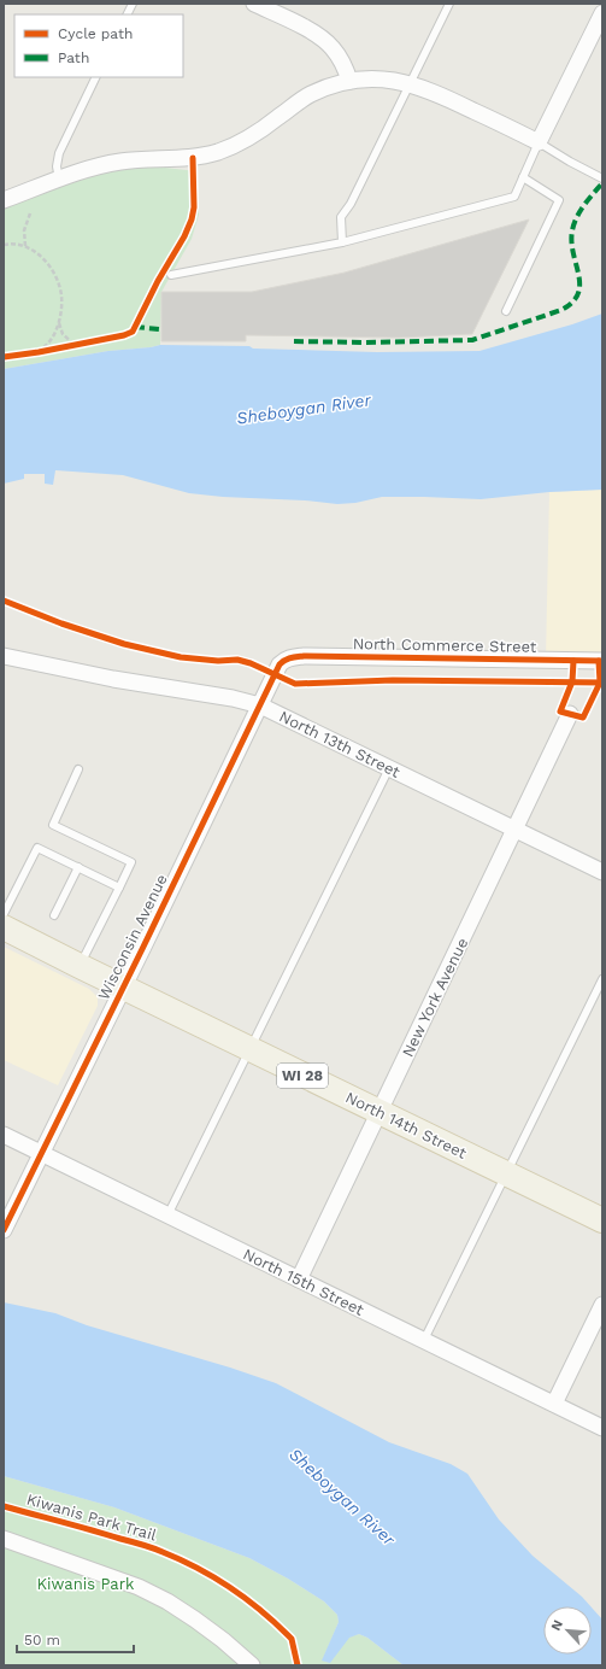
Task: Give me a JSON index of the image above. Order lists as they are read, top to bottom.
{
  "streets": {
    "main road": ["WI 28", "North 14th Street"],
    "street": [
      "North Commerce Street",
      "North 13th Street",
      "Wisconsin Avenue",
      "New York Avenue",
      "North 15th Street"
    ],
    "cycle path": ["Kiwanis Park Trail"]
  },
  "crossings": [
    ["North Commerce Street", "Wisconsin Avenue"],
    ["North 13th Street", "Wisconsin Avenue"],
    ["North 13th Street", "New York Avenue"],
    ["Wisconsin Avenue", "North 14th Street"],
    ["Wisconsin Avenue", "North 15th Street"],
    ["New York Avenue", "North 14th Street"],
    ["New York Avenue", "North 15th Street"]
  ],
  "water": ["Sheboygan River"],
  "parks": ["Kiwanis Park"],
  "legend": ["Cycle path", "Path"],
  "scale_bar": "50 m",
  "north": "top left"
}
